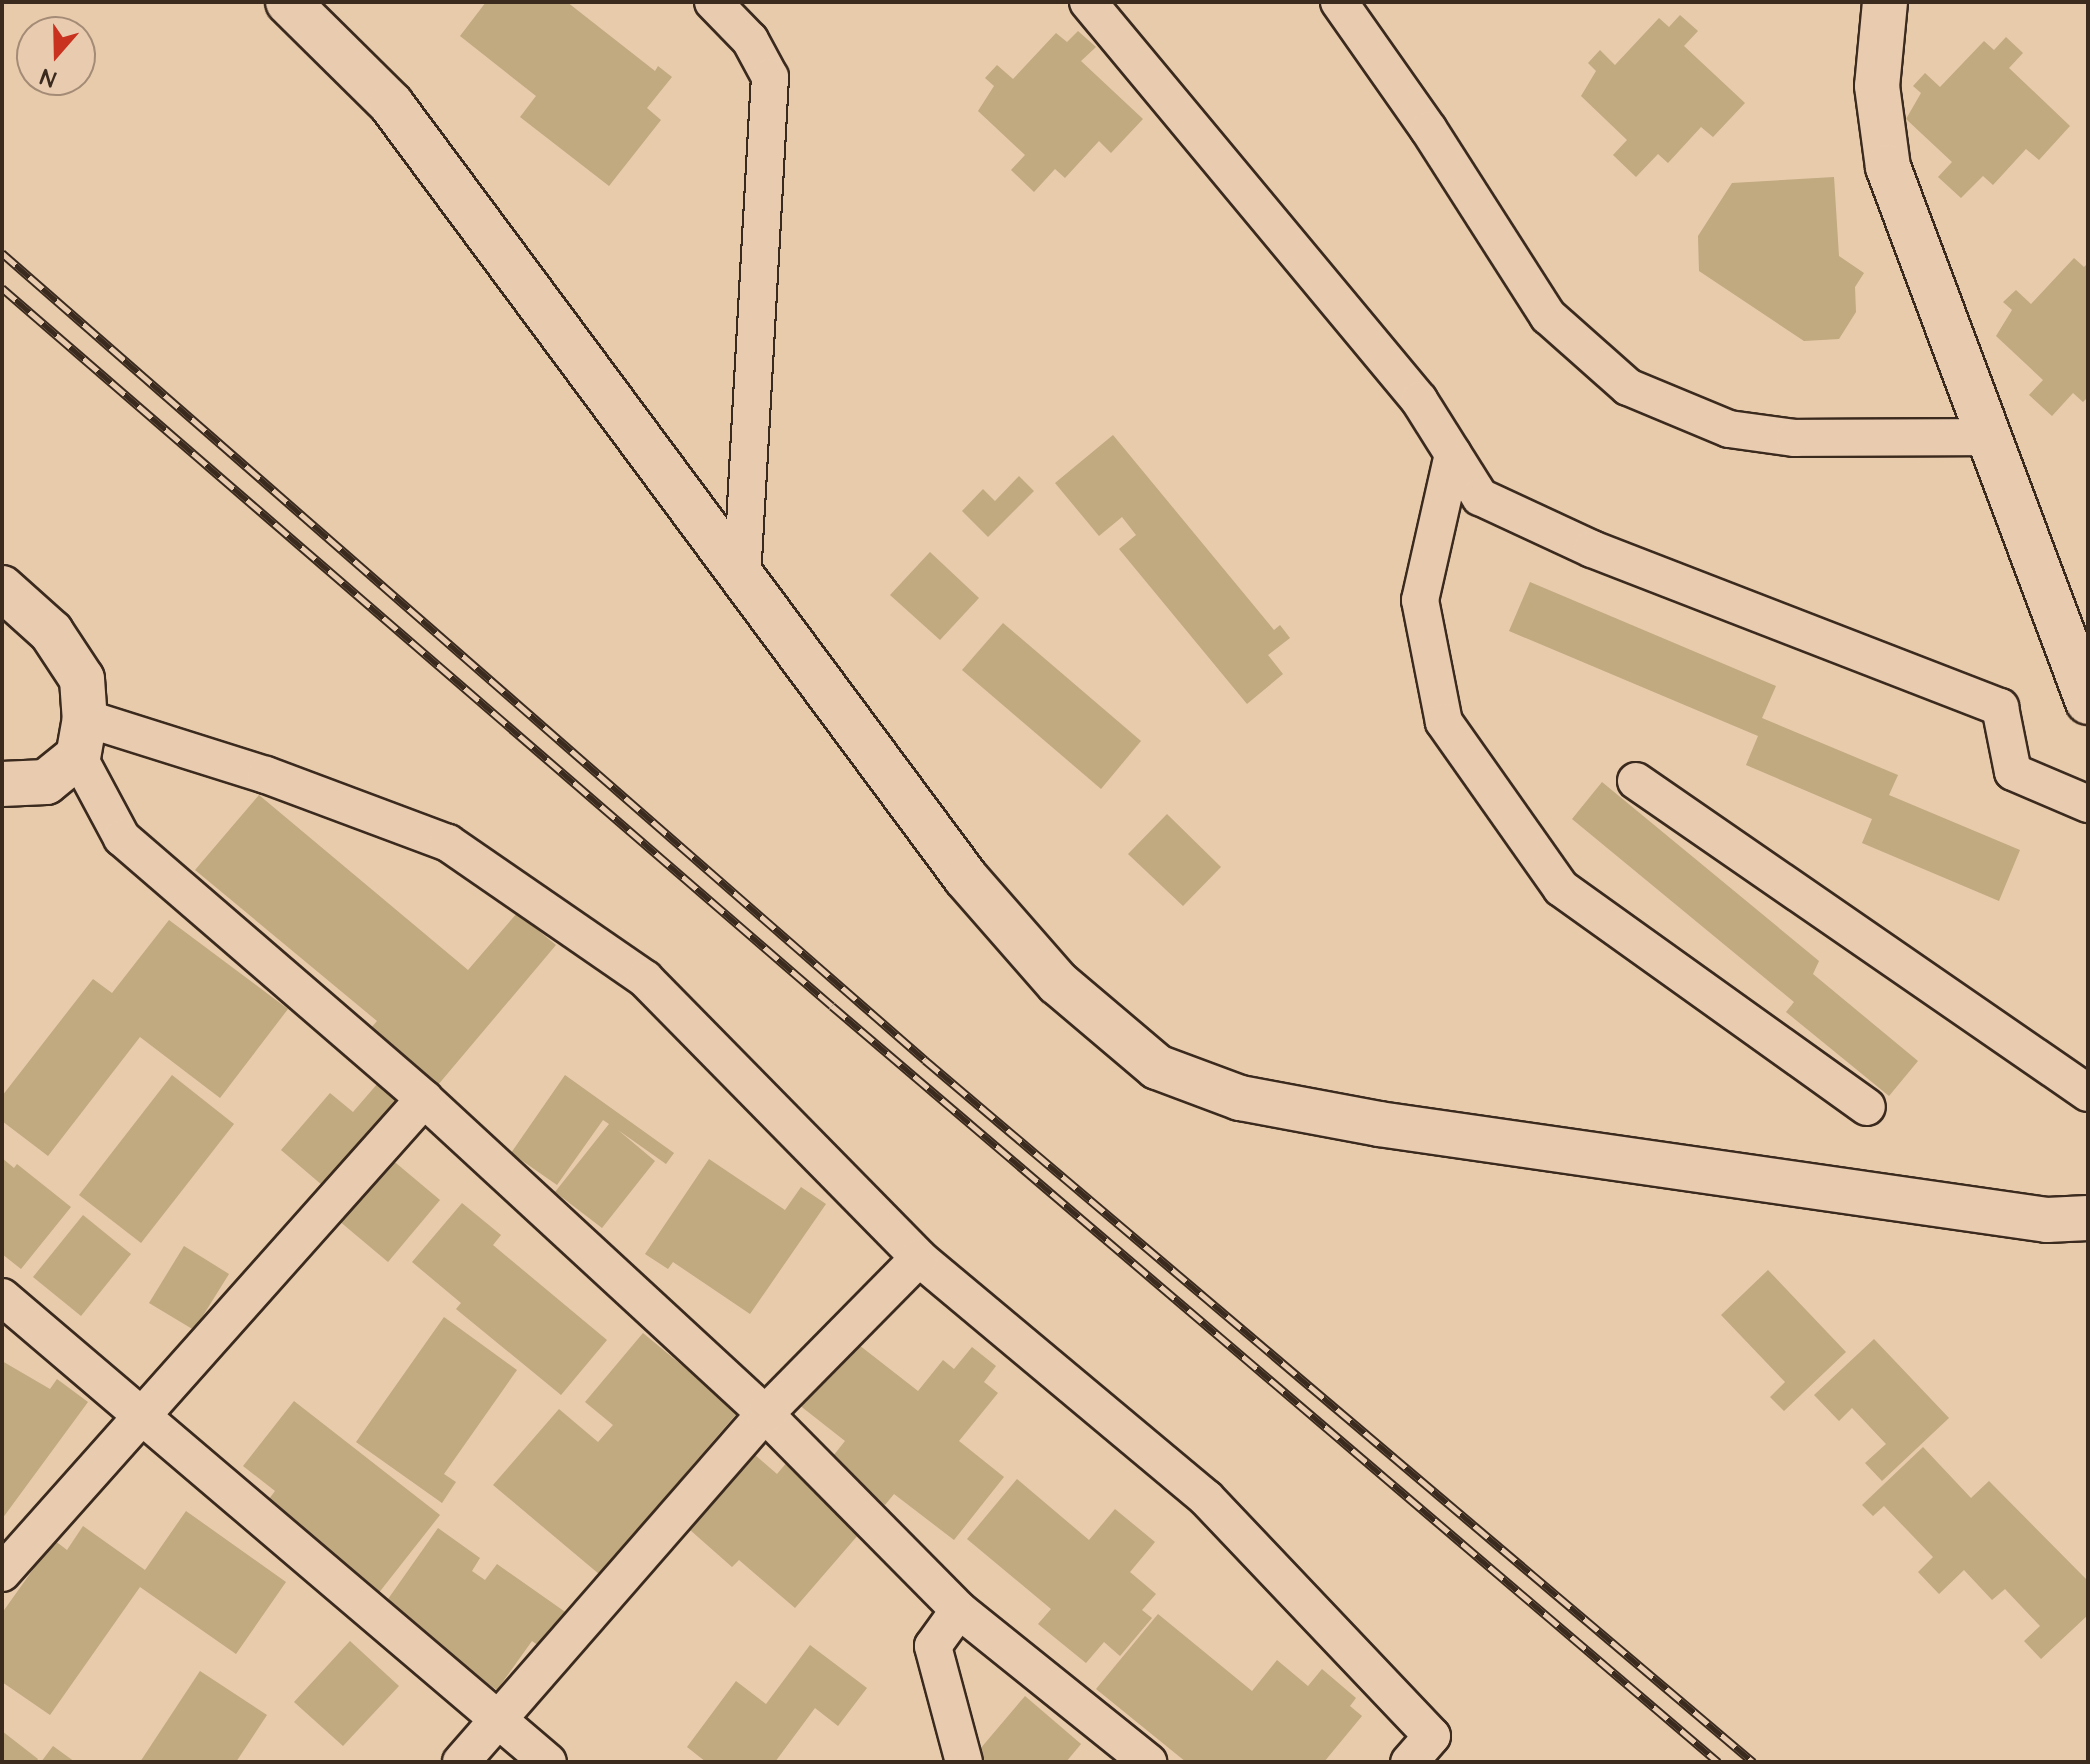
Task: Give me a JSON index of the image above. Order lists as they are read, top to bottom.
{
  "north": "bottom"
}
